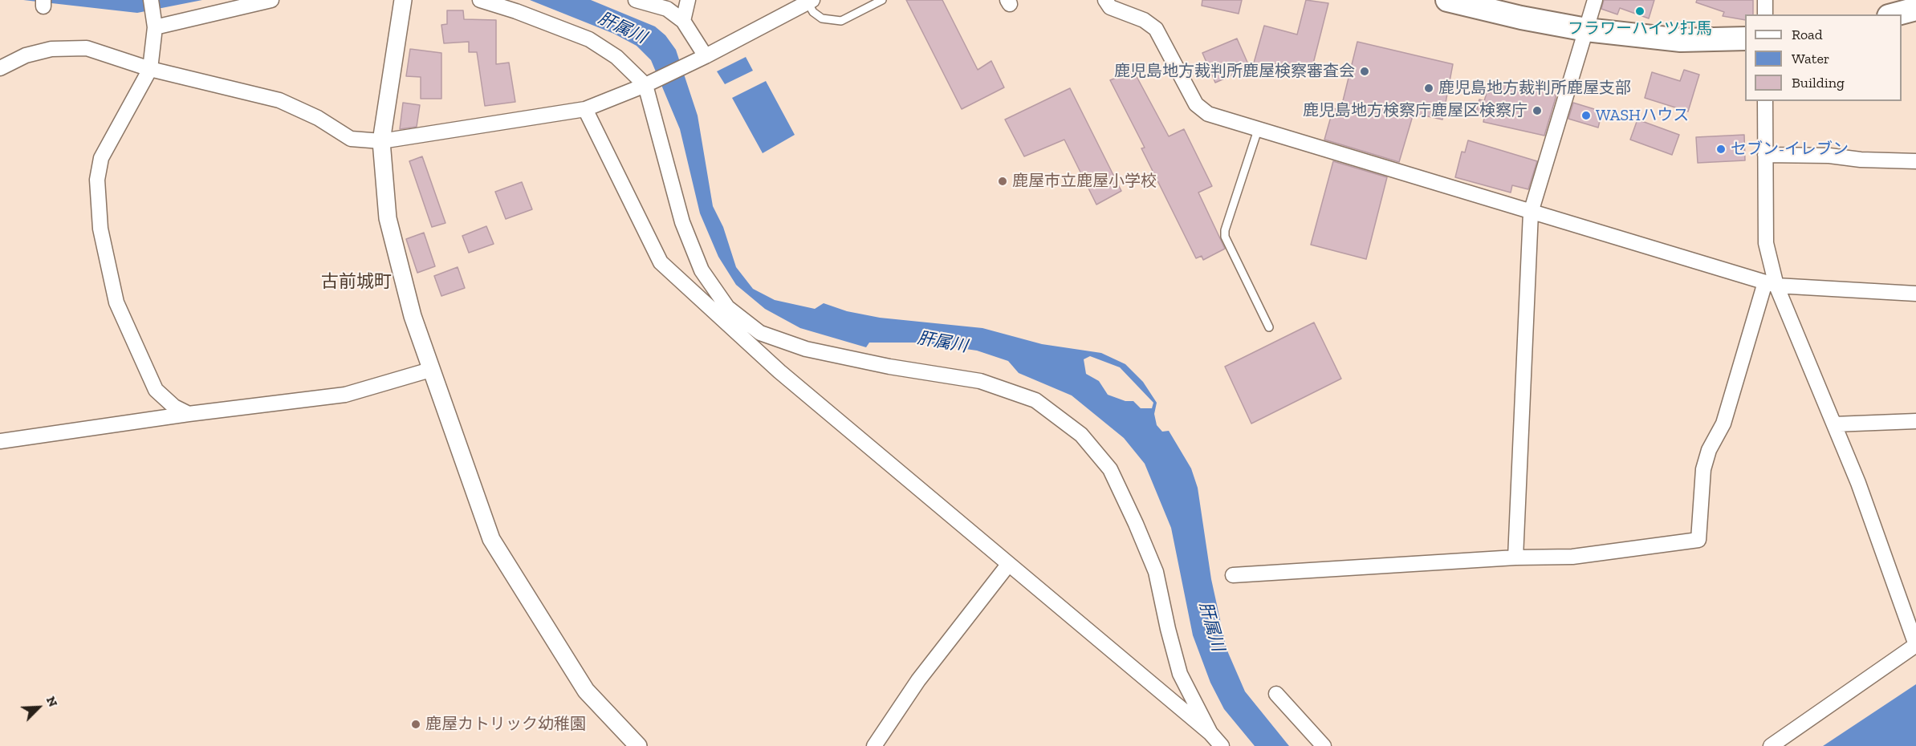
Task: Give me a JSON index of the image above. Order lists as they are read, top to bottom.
{
  "districts": ["古前城町"],
  "water": ["肝属川"],
  "places": [
    "フラワーハイツ打馬",
    "鹿児島地方裁判所鹿屋検察審査会",
    "鹿児島地方裁判所鹿屋支部",
    "鹿児島地方検察庁鹿屋区検察庁",
    "WASHハウス",
    "セブン-イレブン",
    "鹿屋市立鹿屋小学校",
    "鹿屋カトリック幼稚園"
  ],
  "legend": ["Road", "Water", "Building"],
  "north": "top right"
}
